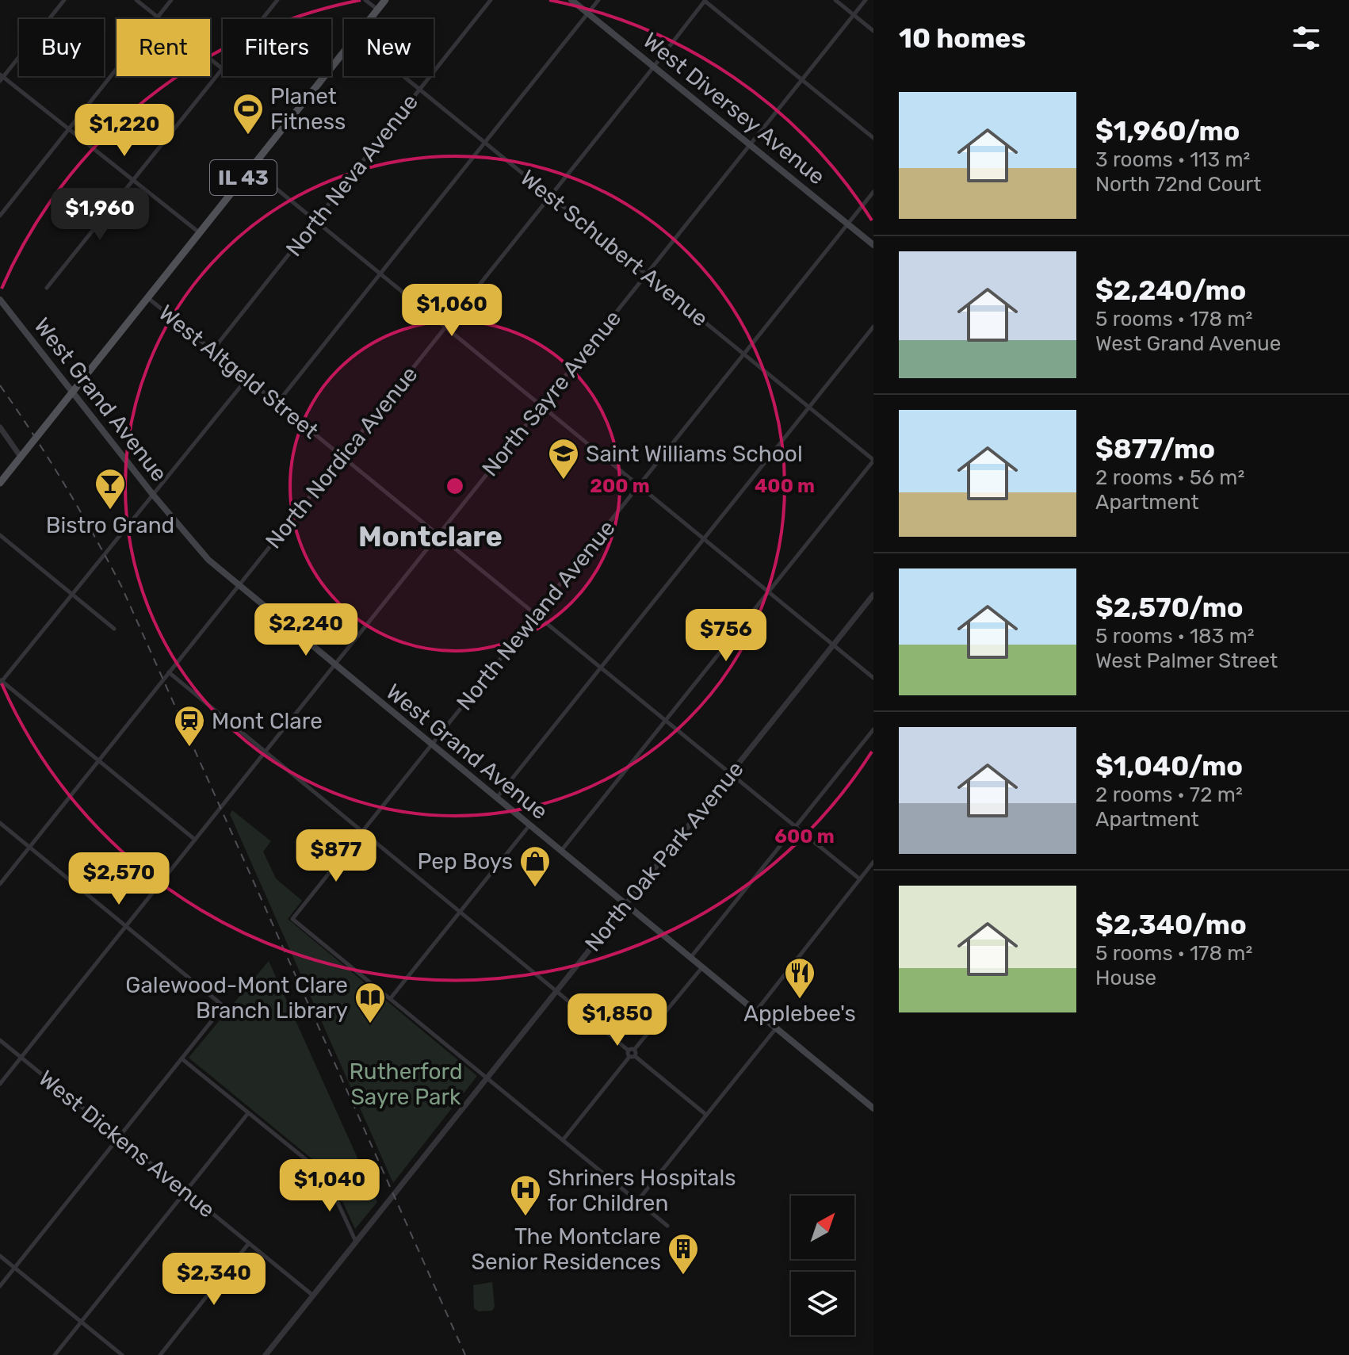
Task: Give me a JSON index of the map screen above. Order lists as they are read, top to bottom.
{
  "streets": {
    "main road": ["West Diversey Avenue", "IL 43", "West Grand Avenue"],
    "street": [
      "North Neva Avenue",
      "West Schubert Avenue",
      "West Altgeld Street",
      "North Sayre Avenue",
      "North Nordica Avenue",
      "North Newland Avenue",
      "North Oak Park Avenue",
      "West Dickens Avenue"
    ]
  },
  "crossings": [
    ["West Diversey Avenue", "North Sayre Avenue"],
    ["West Diversey Avenue", "North Nordica Avenue"],
    ["West Diversey Avenue", "North Newland Avenue"],
    ["North Neva Avenue", "West Schubert Avenue"],
    ["North Neva Avenue", "West Altgeld Street"],
    ["IL 43", "West Altgeld Street"],
    ["IL 43", "West Grand Avenue"],
    ["West Schubert Avenue", "North Sayre Avenue"],
    ["West Schubert Avenue", "North Nordica Avenue"],
    ["West Schubert Avenue", "North Newland Avenue"],
    ["West Altgeld Street", "North Sayre Avenue"],
    ["West Altgeld Street", "North Nordica Avenue"],
    ["West Altgeld Street", "North Newland Avenue"],
    ["West Altgeld Street", "North Oak Park Avenue"],
    ["North Sayre Avenue", "West Grand Avenue"],
    ["North Sayre Avenue", "West Dickens Avenue"],
    ["West Grand Avenue", "North Nordica Avenue"],
    ["West Grand Avenue", "North Newland Avenue"],
    ["West Grand Avenue", "North Oak Park Avenue"],
    ["North Oak Park Avenue", "West Dickens Avenue"]
  ],
  "districts": ["Montclare"],
  "parks": ["Rutherford Sayre Park"],
  "places": {
    "sports": ["Planet Fitness"],
    "school or university": ["Saint Williams School"],
    "bar": ["Bistro Grand"],
    "station": ["Mont Clare"],
    "shop": ["Pep Boys"],
    "restaurant": ["Applebee's"],
    "library": ["Galewood-Mont Clare Branch Library"],
    "hospital": ["Shriners Hospitals for Children"],
    "building": ["The Montclare Senior Residences"]
  },
  "north": "top right",
  "page": {
    "heading": "10 homes",
    "chip": [
      "Buy",
      "Rent",
      "Filters",
      "New"
    ],
    "list": [
      {
        "name": "$1,960/mo",
        "note": "3 rooms · 113 m² · North 72nd Court"
      },
      {
        "name": "$2,240/mo",
        "note": "5 rooms · 178 m² · West Grand Avenue"
      },
      {
        "name": "$877/mo",
        "note": "2 rooms · 56 m² · Apartment"
      },
      {
        "name": "$2,570/mo",
        "note": "5 rooms · 183 m² · West Palmer Street"
      },
      {
        "name": "$1,040/mo",
        "note": "2 rooms · 72 m² · Apartment"
      },
      {
        "name": "$2,340/mo",
        "note": "5 rooms · 178 m² · House"
      }
    ],
    "price": [
      "$1,220",
      "$1,960",
      "$1,060",
      "$2,240",
      "$756",
      "$877",
      "$2,570",
      "$1,850",
      "$1,040",
      "$2,340"
    ]
  },
  "rings": ["200 m", "400 m", "600 m"]
}
